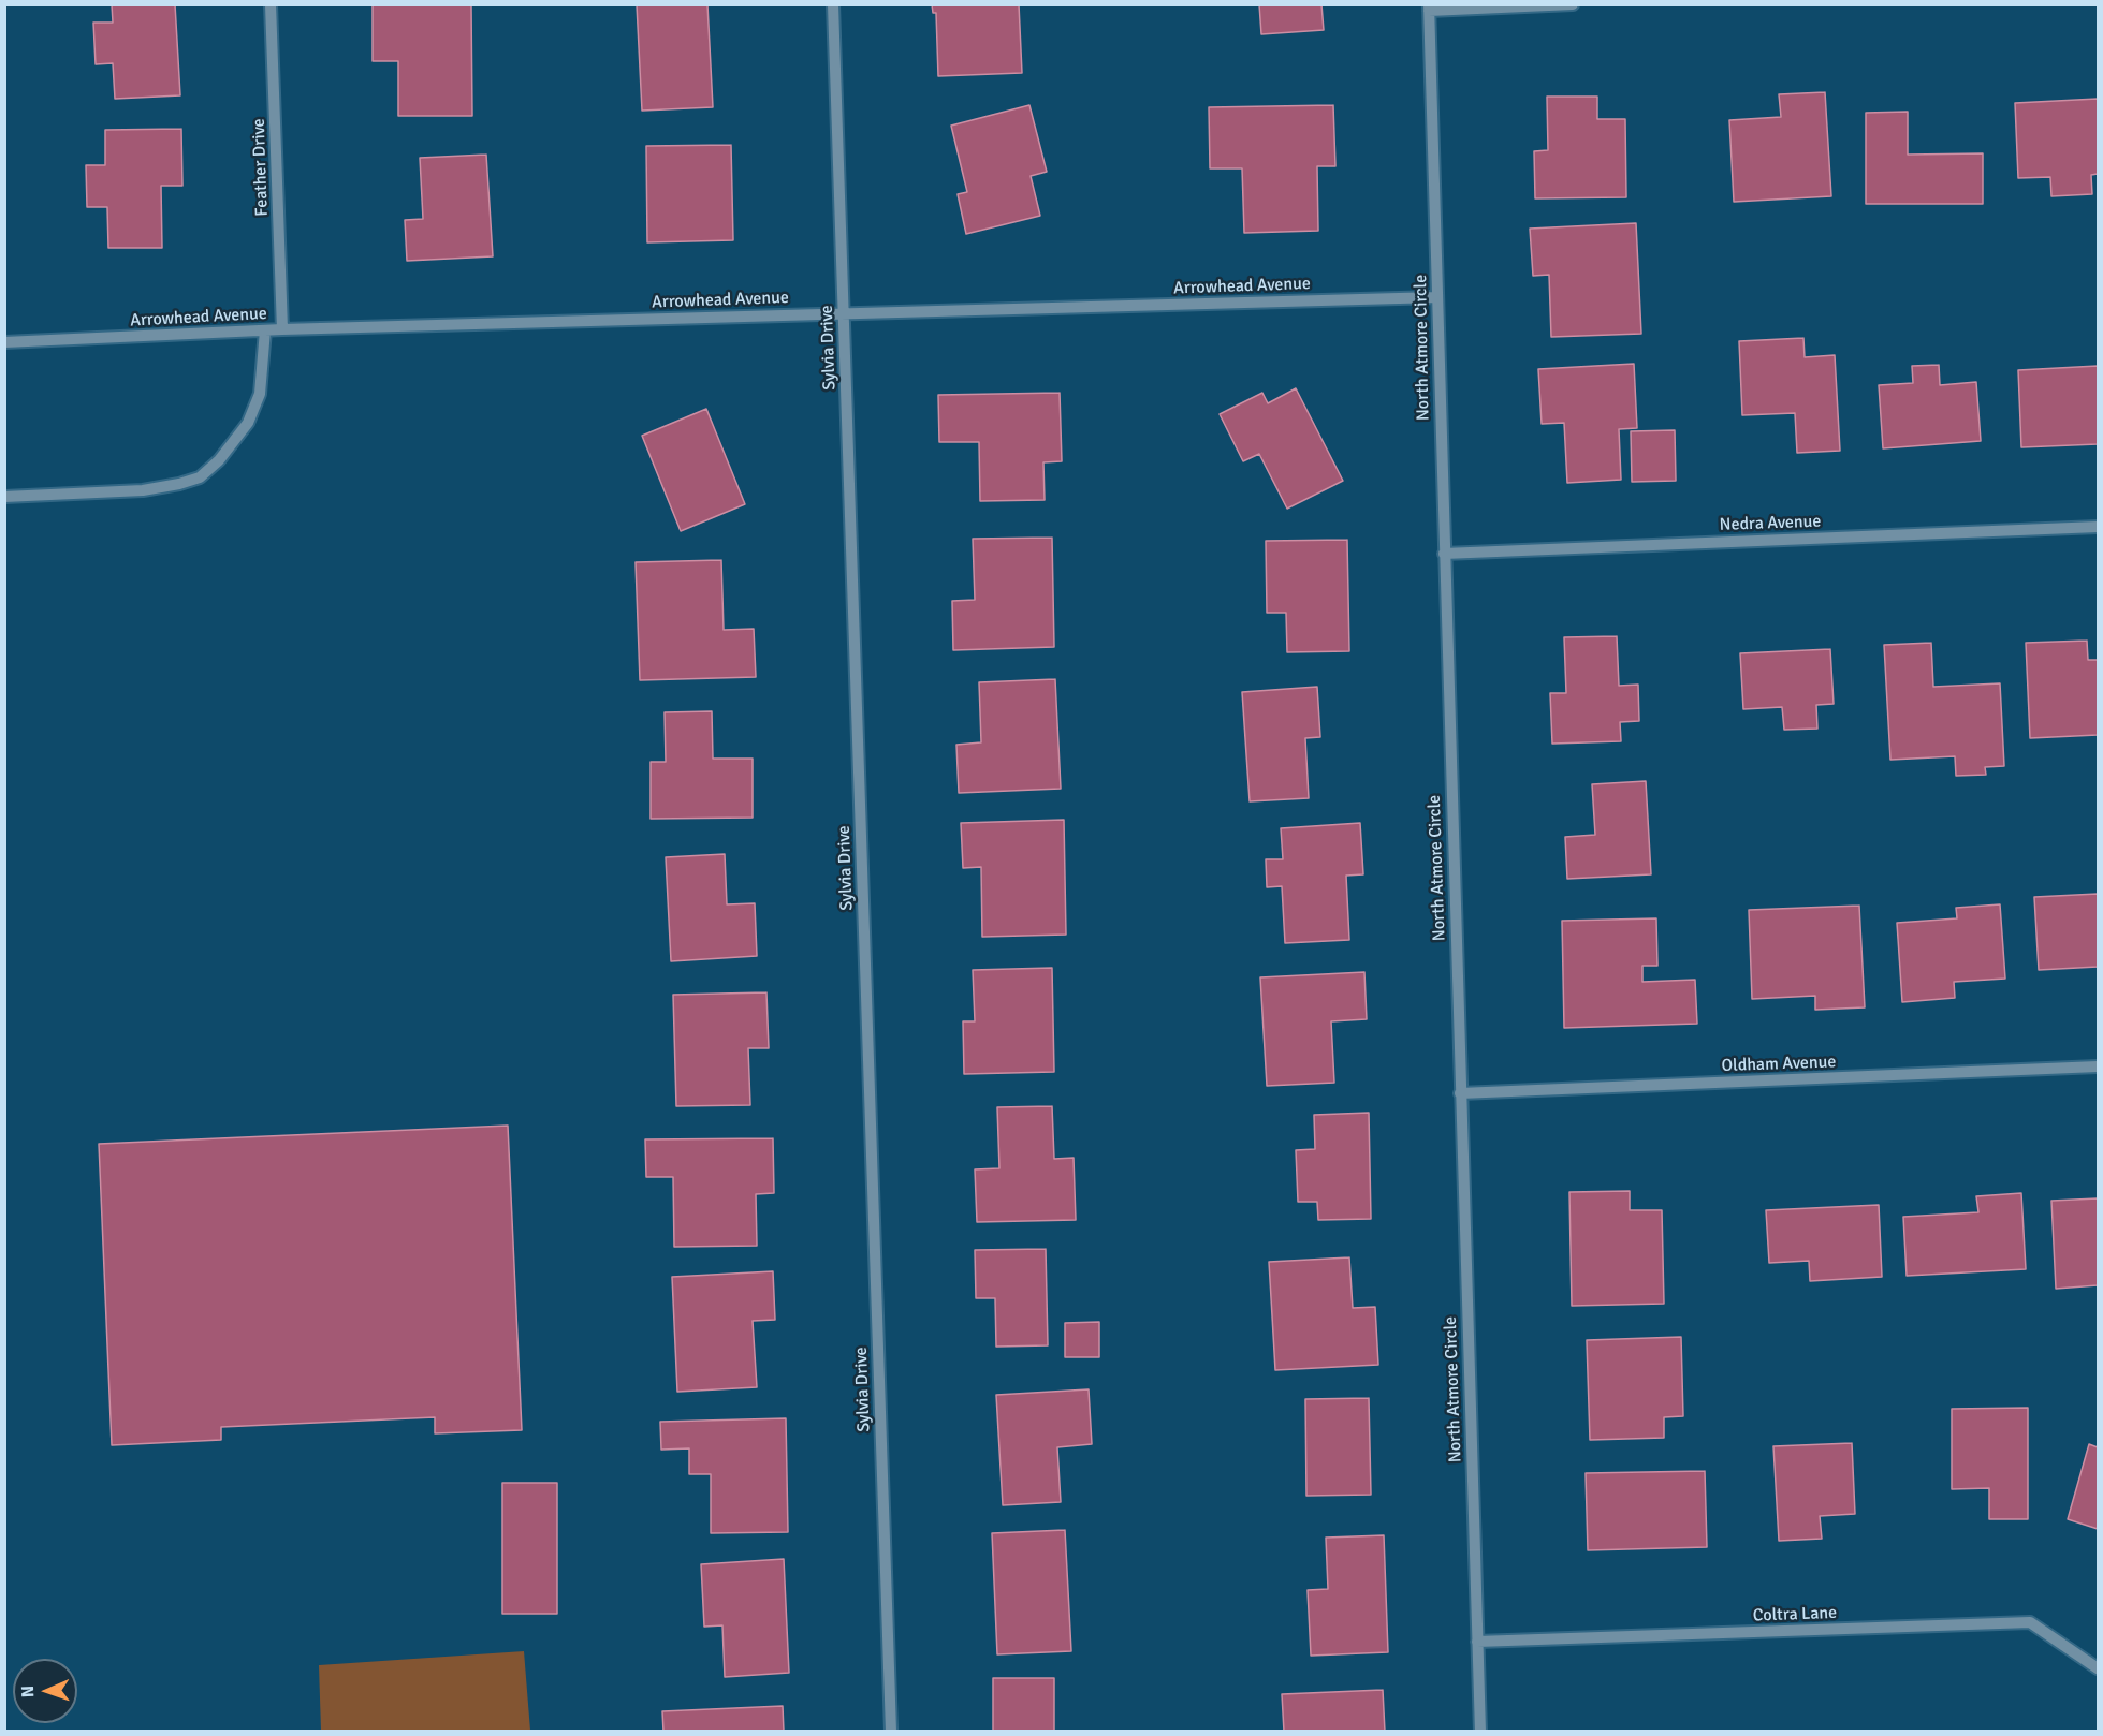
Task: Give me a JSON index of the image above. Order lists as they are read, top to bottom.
{
  "streets": {
    "street": [
      "Feather Drive",
      "Arrowhead Avenue",
      "Sylvia Drive",
      "North Atmore Circle",
      "Nedra Avenue",
      "Oldham Avenue",
      "Coltra Lane"
    ]
  },
  "crossings": [
    ["Feather Drive", "Arrowhead Avenue"],
    ["Arrowhead Avenue", "Sylvia Drive"],
    ["Arrowhead Avenue", "North Atmore Circle"],
    ["North Atmore Circle", "Nedra Avenue"],
    ["North Atmore Circle", "Oldham Avenue"],
    ["North Atmore Circle", "Coltra Lane"]
  ],
  "north": "left"
}
